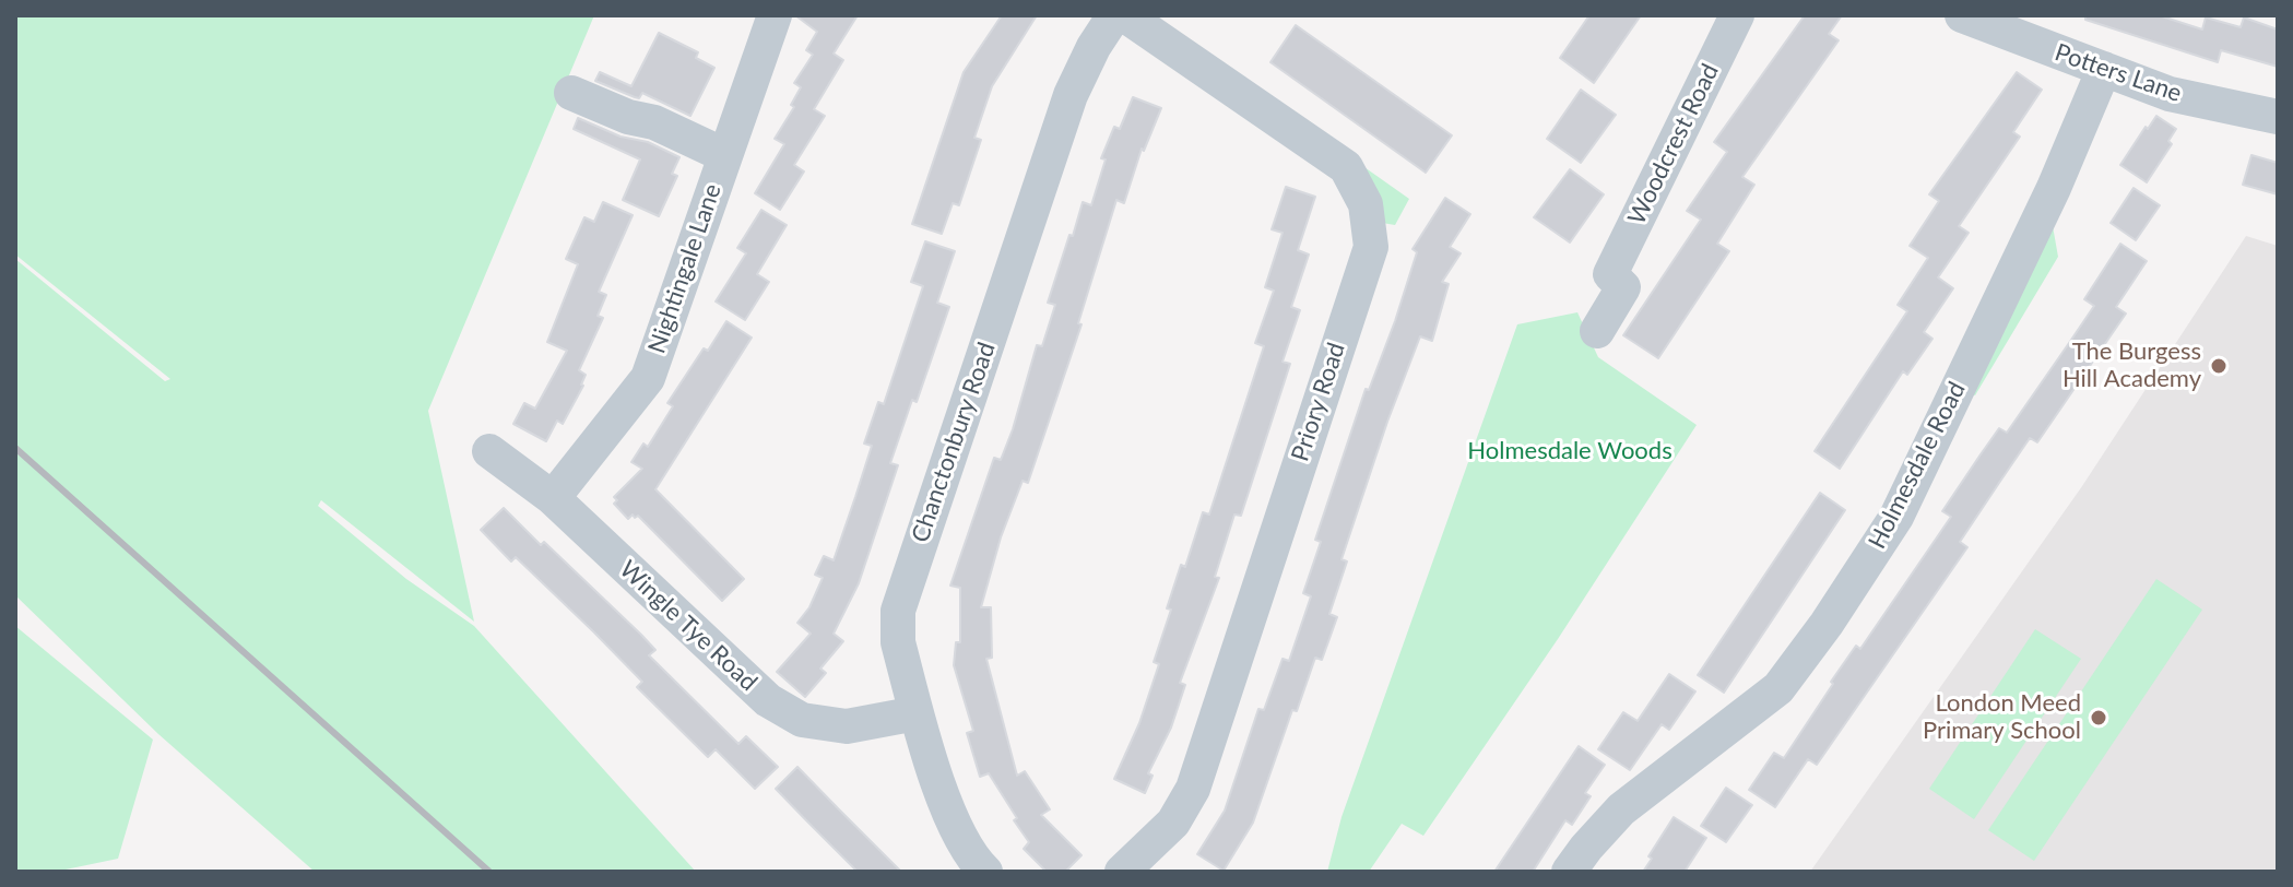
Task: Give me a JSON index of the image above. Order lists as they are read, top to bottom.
{
  "streets": {
    "street": [
      "Potters Lane",
      "Woodcrest Road",
      "Nightingale Lane",
      "Priory Road",
      "Chanctonbury Road",
      "Holmesdale Road",
      "Wingle Tye Road"
    ]
  },
  "crossings": [
    ["Potters Lane", "Holmesdale Road"],
    ["Nightingale Lane", "Wingle Tye Road"],
    ["Chanctonbury Road", "Wingle Tye Road"]
  ],
  "parks": ["Holmesdale Woods"],
  "places": ["The Burgess Hill Academy", "London Meed Primary School"]
}
